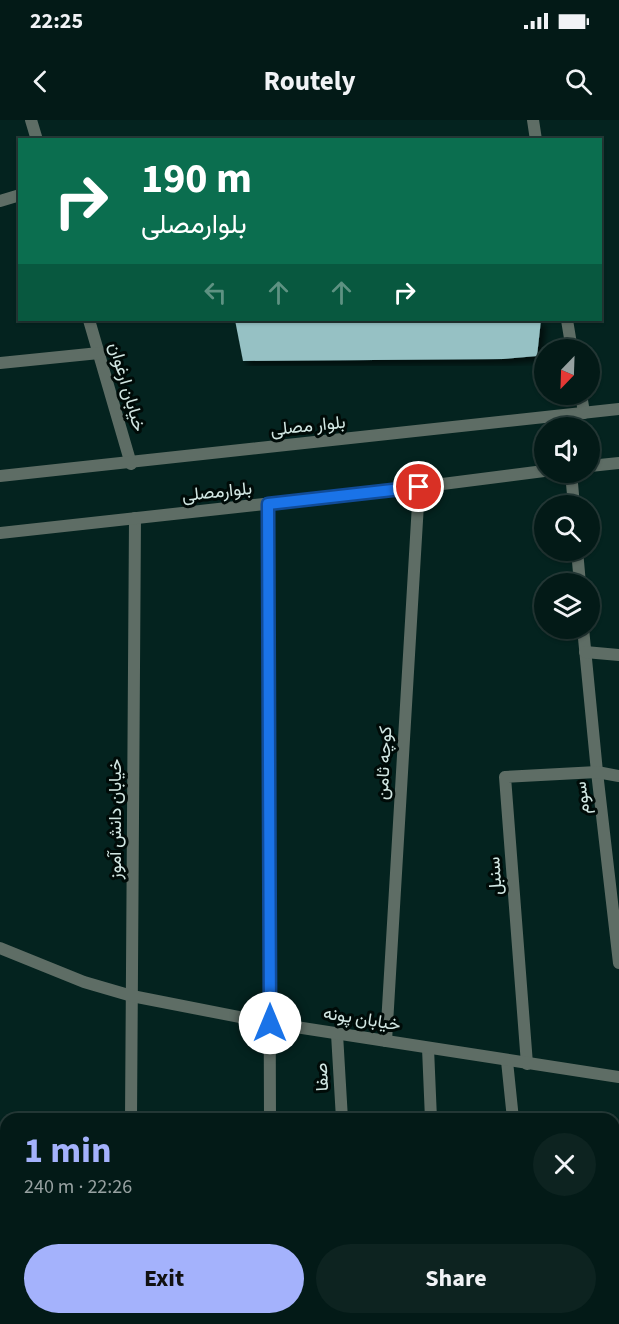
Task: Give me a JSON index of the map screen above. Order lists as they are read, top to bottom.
{
  "streets": {
    "street": [
      "خیابان ارغوان",
      "بلوار مصلی",
      "بلوارمصلی",
      "کوچه ثامن",
      "سوم",
      "خیابان دانش آموز",
      "سنبل",
      "خیابان پونه",
      "صفا"
    ]
  },
  "crossings": [
    ["خیابان ارغوان", "بلوار مصلی"],
    ["بلوارمصلی", "کوچه ثامن"],
    ["بلوارمصلی", "خیابان دانش آموز"],
    ["کوچه ثامن", "خیابان پونه"],
    ["سوم", "سنبل"],
    ["خیابان دانش آموز", "خیابان پونه"],
    ["سنبل", "خیابان پونه"],
    ["خیابان پونه", "صفا"]
  ],
  "north": "bottom left",
  "page": {
    "status": "22:25",
    "header": "Routely",
    "turn": ["190 m", "بلوارمصلی"],
    "heading": ["1 min", "240 m · 22:26"],
    "buttons": ["Exit", "Share"]
  }
}
